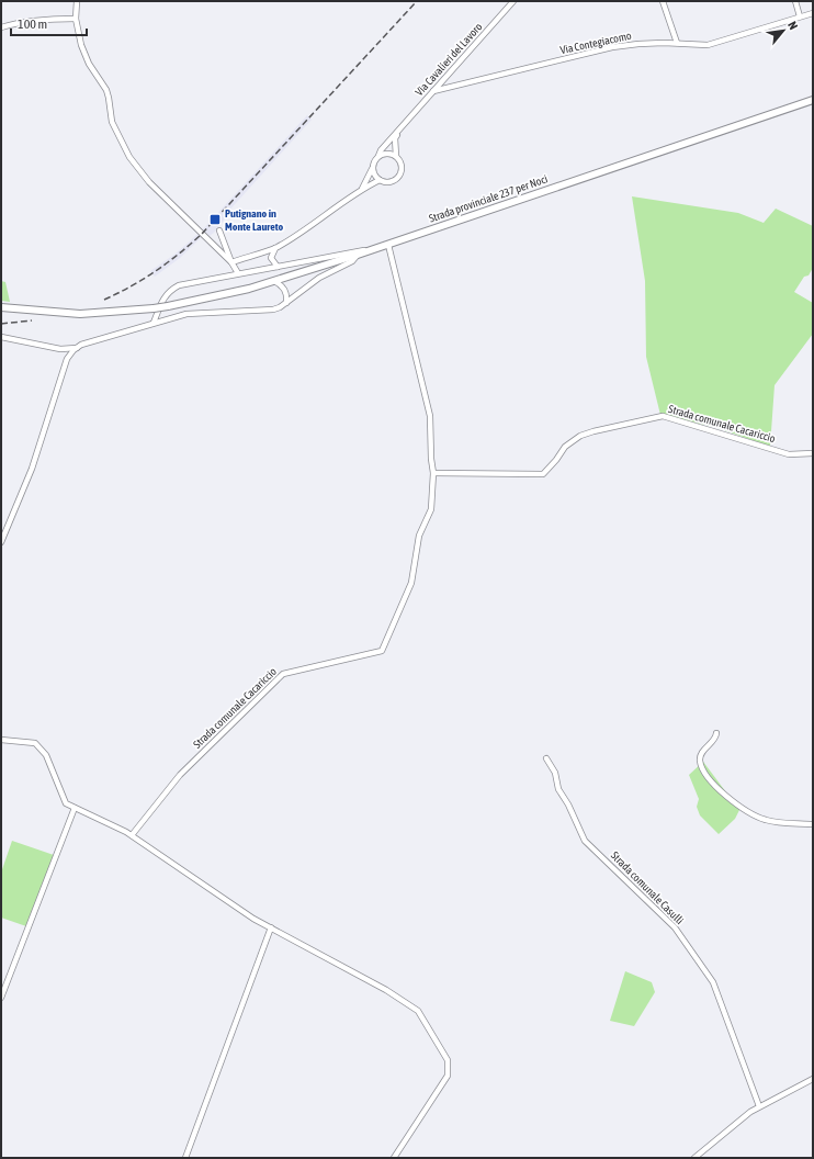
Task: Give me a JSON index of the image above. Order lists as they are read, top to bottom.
{
  "streets": {
    "main road": ["Strada provinciale 237 per Noci"],
    "street": [
      "Via Contegiacomo",
      "Via Cavalieri del Lavoro",
      "Strada comunale Cacariccio",
      "Strada comunale Casulli"
    ]
  },
  "crossings": [
    ["Via Contegiacomo", "Via Cavalieri del Lavoro"],
    ["Strada provinciale 237 per Noci", "Strada comunale Cacariccio"]
  ],
  "places": {
    "transit": ["Putignano in Monte Laureto"]
  },
  "scale_bar": "100 m",
  "north": "top right"
}
